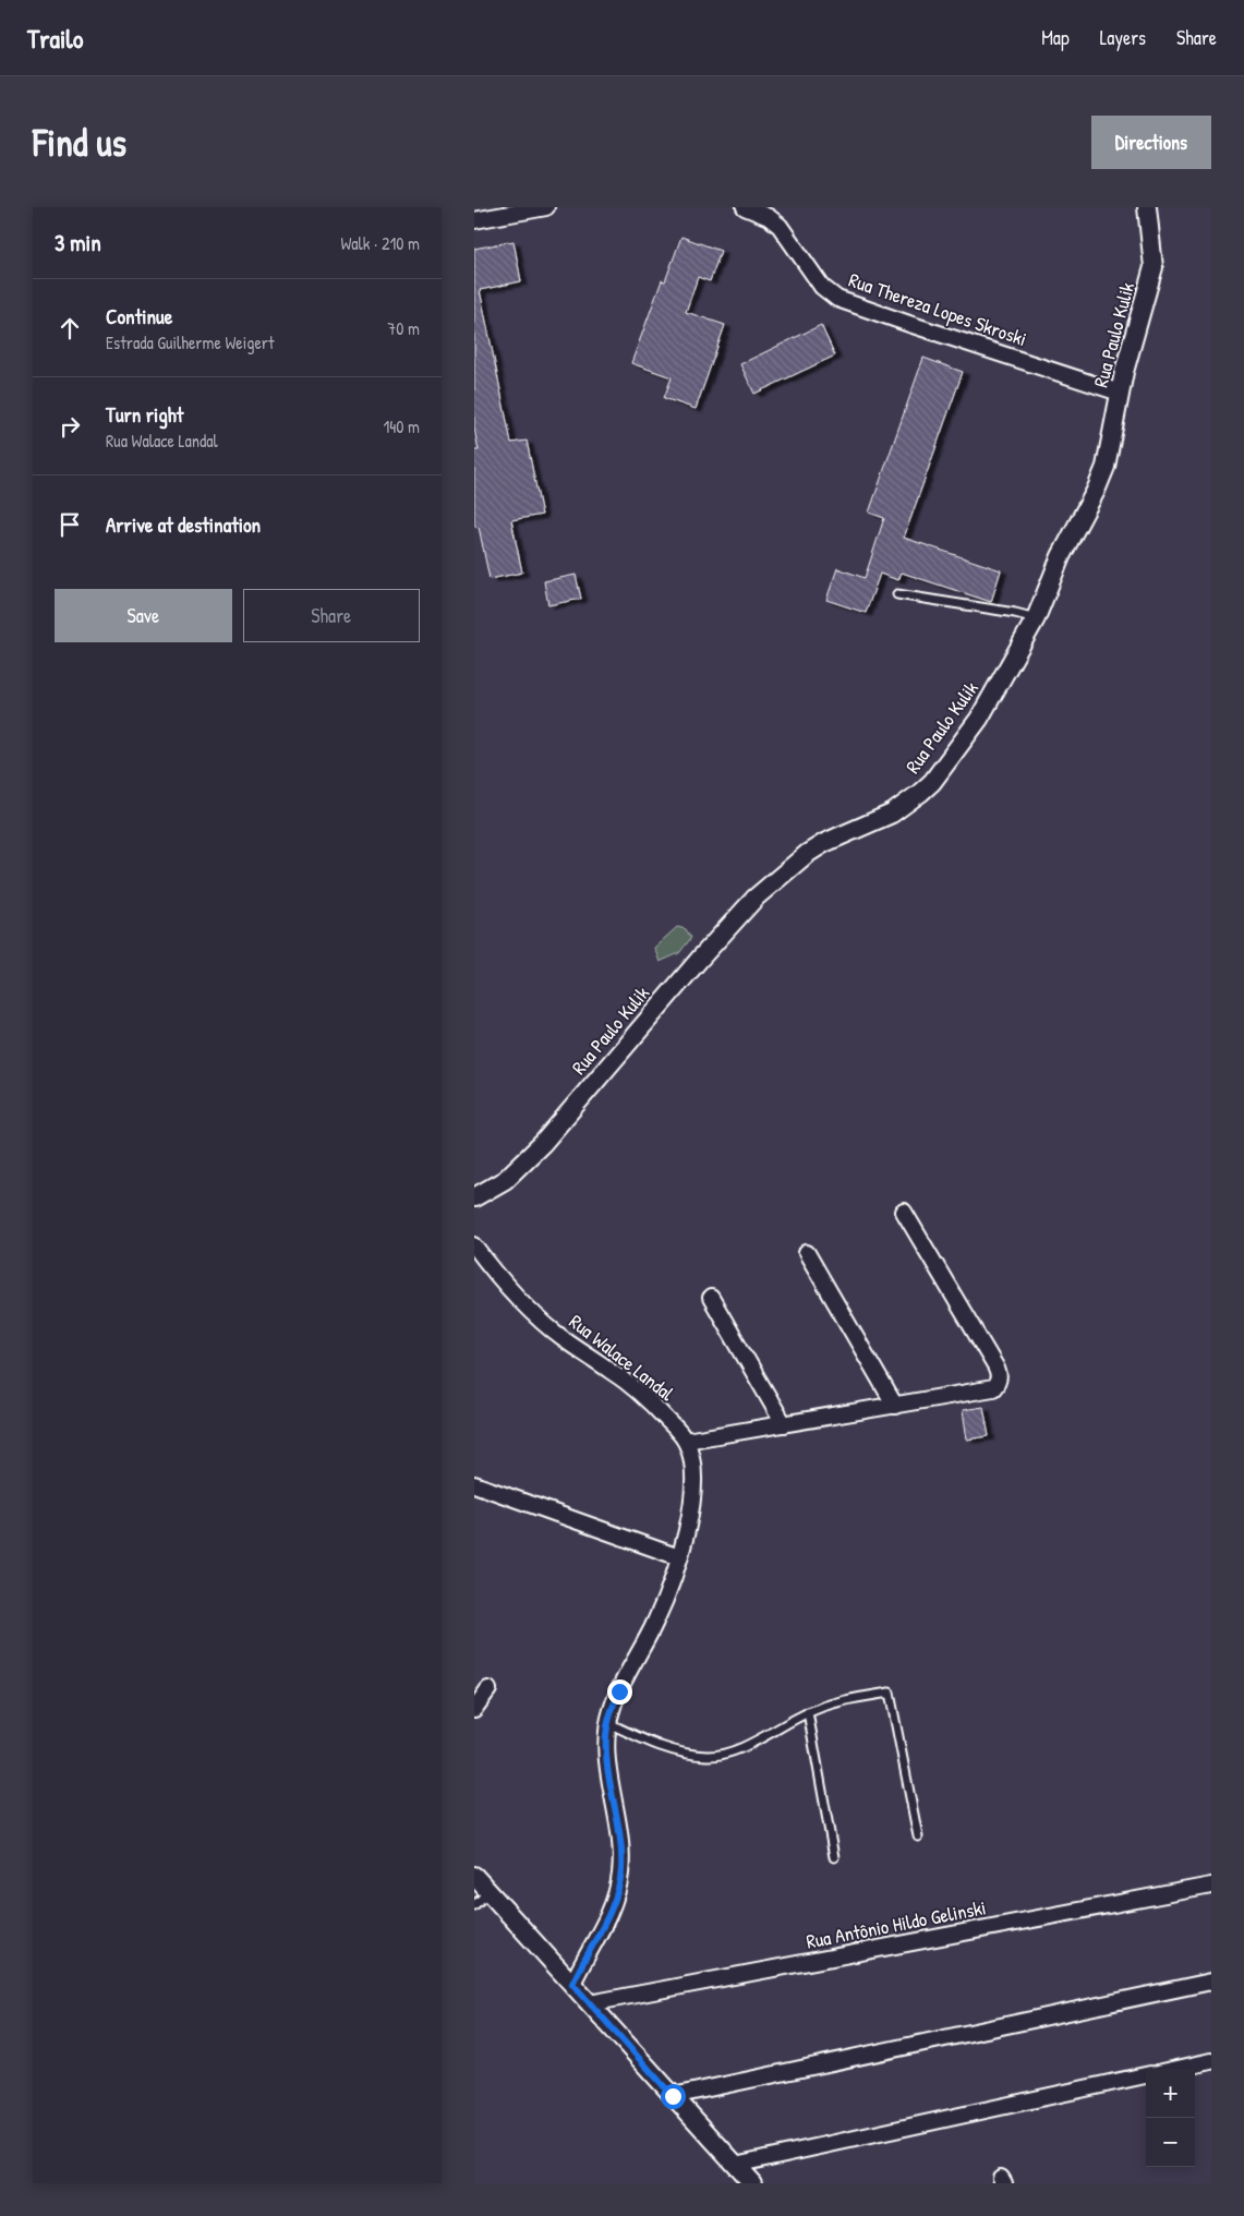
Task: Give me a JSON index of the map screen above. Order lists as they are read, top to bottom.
{
  "streets": {
    "street": [
      "Rua Thereza Lopes Skroski",
      "Rua Paulo Kulik",
      "Rua Walace Landal",
      "Rua Antônio Hildo Gelinski"
    ]
  },
  "crossings": [
    ["Rua Thereza Lopes Skroski", "Rua Paulo Kulik"]
  ],
  "page": {
    "header": "Trailo",
    "nav": ["Map", "Layers", "Share"],
    "buttons": [
      "Directions",
      ["Save", "Share"]
    ],
    "title": "Find us",
    "heading": ["3 min", "Walk · 210 m"],
    "list": [
      ["Continue", "Estrada Guilherme Weigert", "70 m"],
      ["Turn right", "Rua Walace Landal", "140 m"],
      "Arrive at destination"
    ],
    "map_buttons": ["+", "−"]
  }
}
